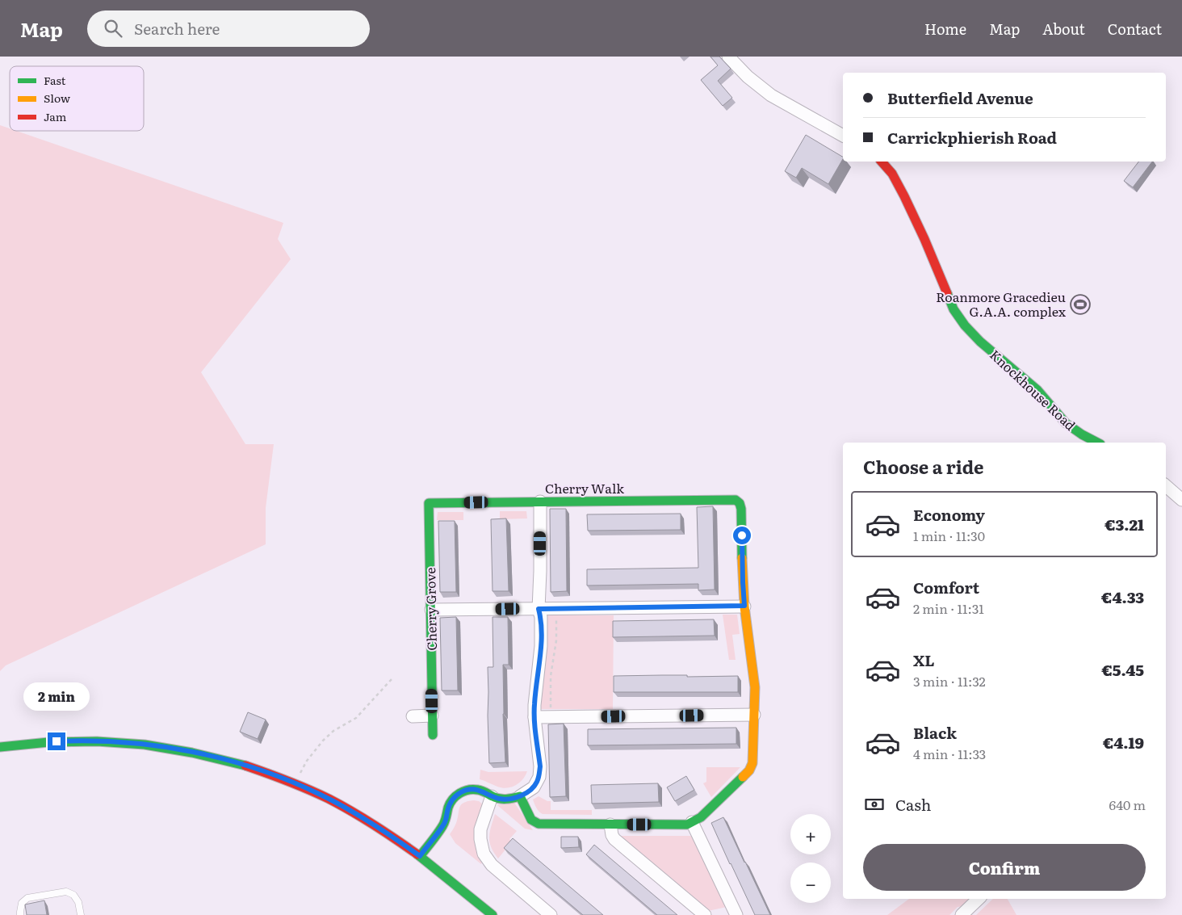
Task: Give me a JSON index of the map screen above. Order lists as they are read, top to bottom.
{
  "streets": {
    "street": ["Knockhouse Road", "Cherry Walk", "Cherry Grove"]
  },
  "crossings": [
    ["Cherry Walk", "Cherry Grove"]
  ],
  "places": {
    "sports": ["Roanmore Gracedieu G.A.A. complex"]
  },
  "legend": ["Fast", "Slow", "Jam"],
  "page": {
    "header": "Map",
    "search": "Search here",
    "nav": [
      "Home",
      "Map",
      "About",
      "Contact"
    ],
    "banner": ["Butterfield Avenue", "Carrickphierish Road"],
    "heading": "Choose a ride",
    "list": [
      {
        "name": "Economy",
        "note": "1 min · 11:30",
        "value": "€3.21"
      },
      {
        "name": "Comfort",
        "note": "2 min · 11:31",
        "value": "€4.33"
      },
      {
        "name": "XL",
        "note": "3 min · 11:32",
        "value": "€5.45"
      },
      {
        "name": "Black",
        "note": "4 min · 11:33",
        "value": "€4.19"
      }
    ],
    "bubble": "2 min",
    "pay": ["Cash", "640 m"],
    "map_buttons": ["+", "−"],
    "buttons": "Confirm"
  }
}
